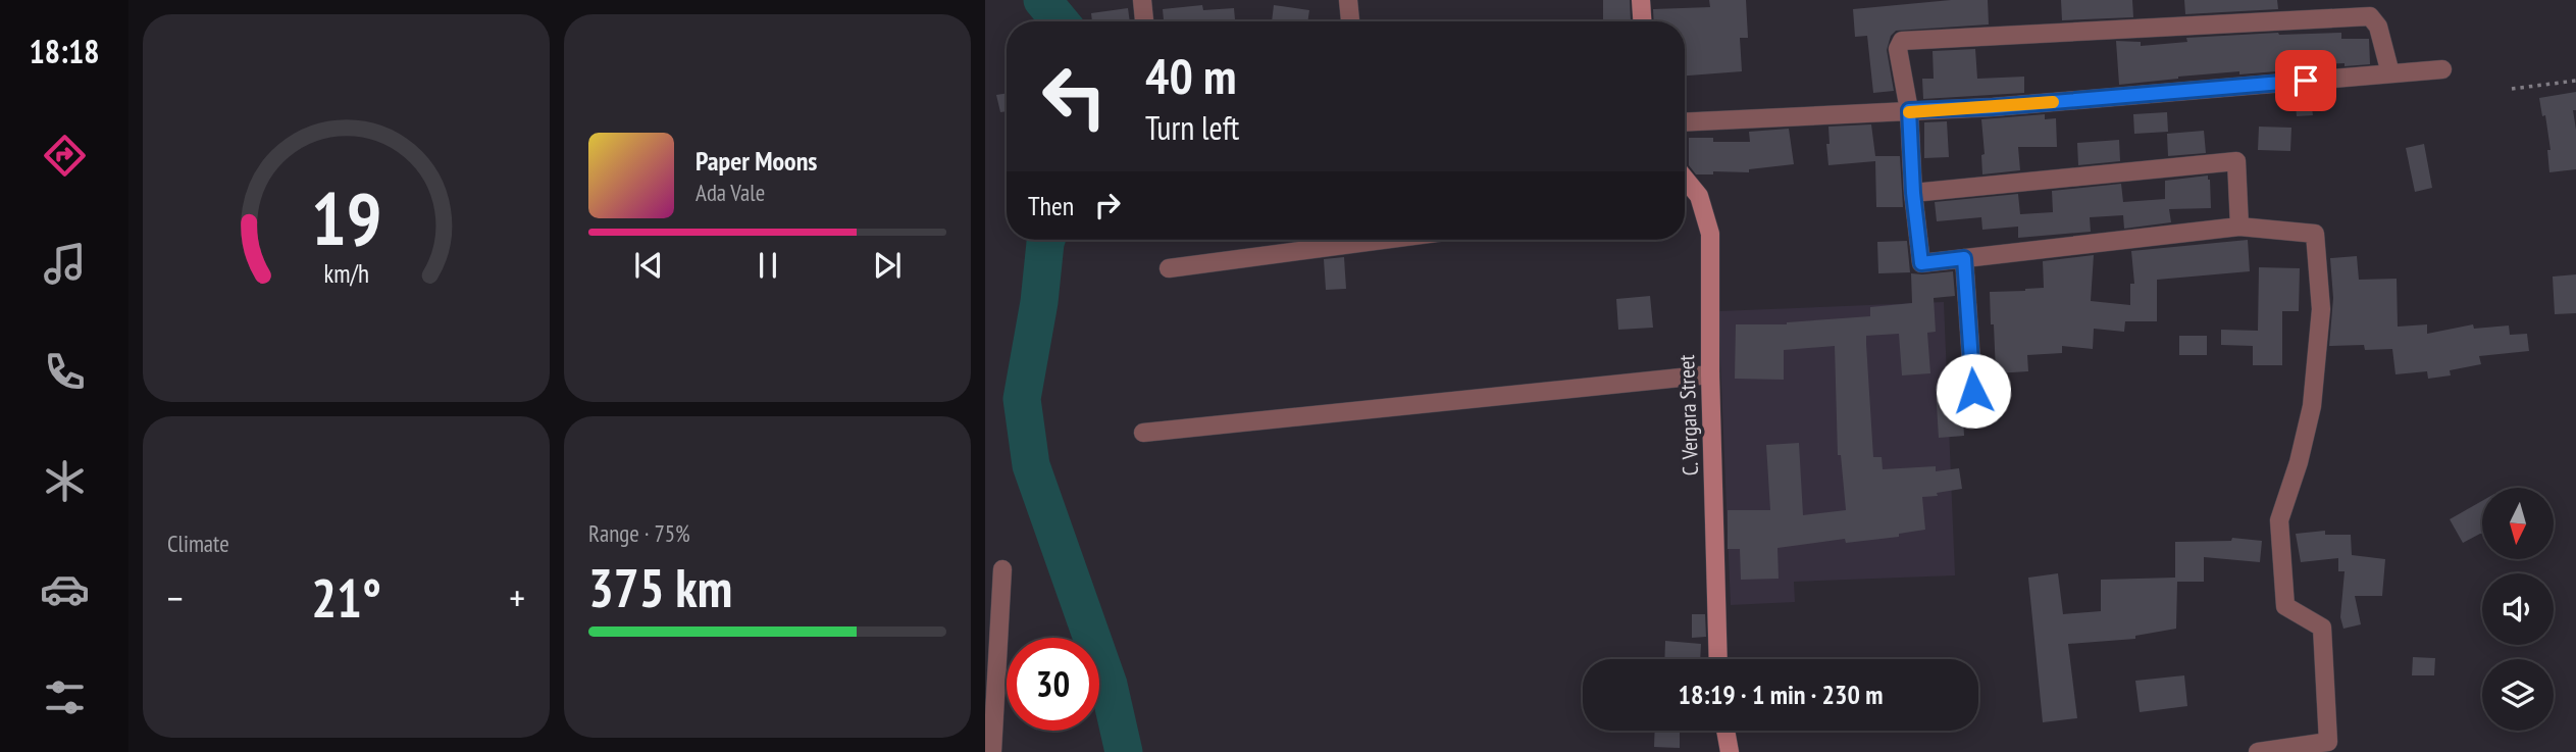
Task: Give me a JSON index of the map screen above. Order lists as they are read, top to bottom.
{
  "streets": {
    "street": ["C. Vergara Street"]
  },
  "north": "bottom",
  "page": {
    "tabs": "18:18",
    "turn": ["40 m", "Turn left"],
    "song": ["Paper Moons", "Ada Vale"],
    "then": "Then",
    "tile": [
      "Climate",
      ["Range · 75%", "375 km"]
    ],
    "heat": ["−", "21°", "+"],
    "limit": "30",
    "trip": "18:19 · 1 min · 230 m",
    "gauge": ["19", "km/h"]
  }
}
